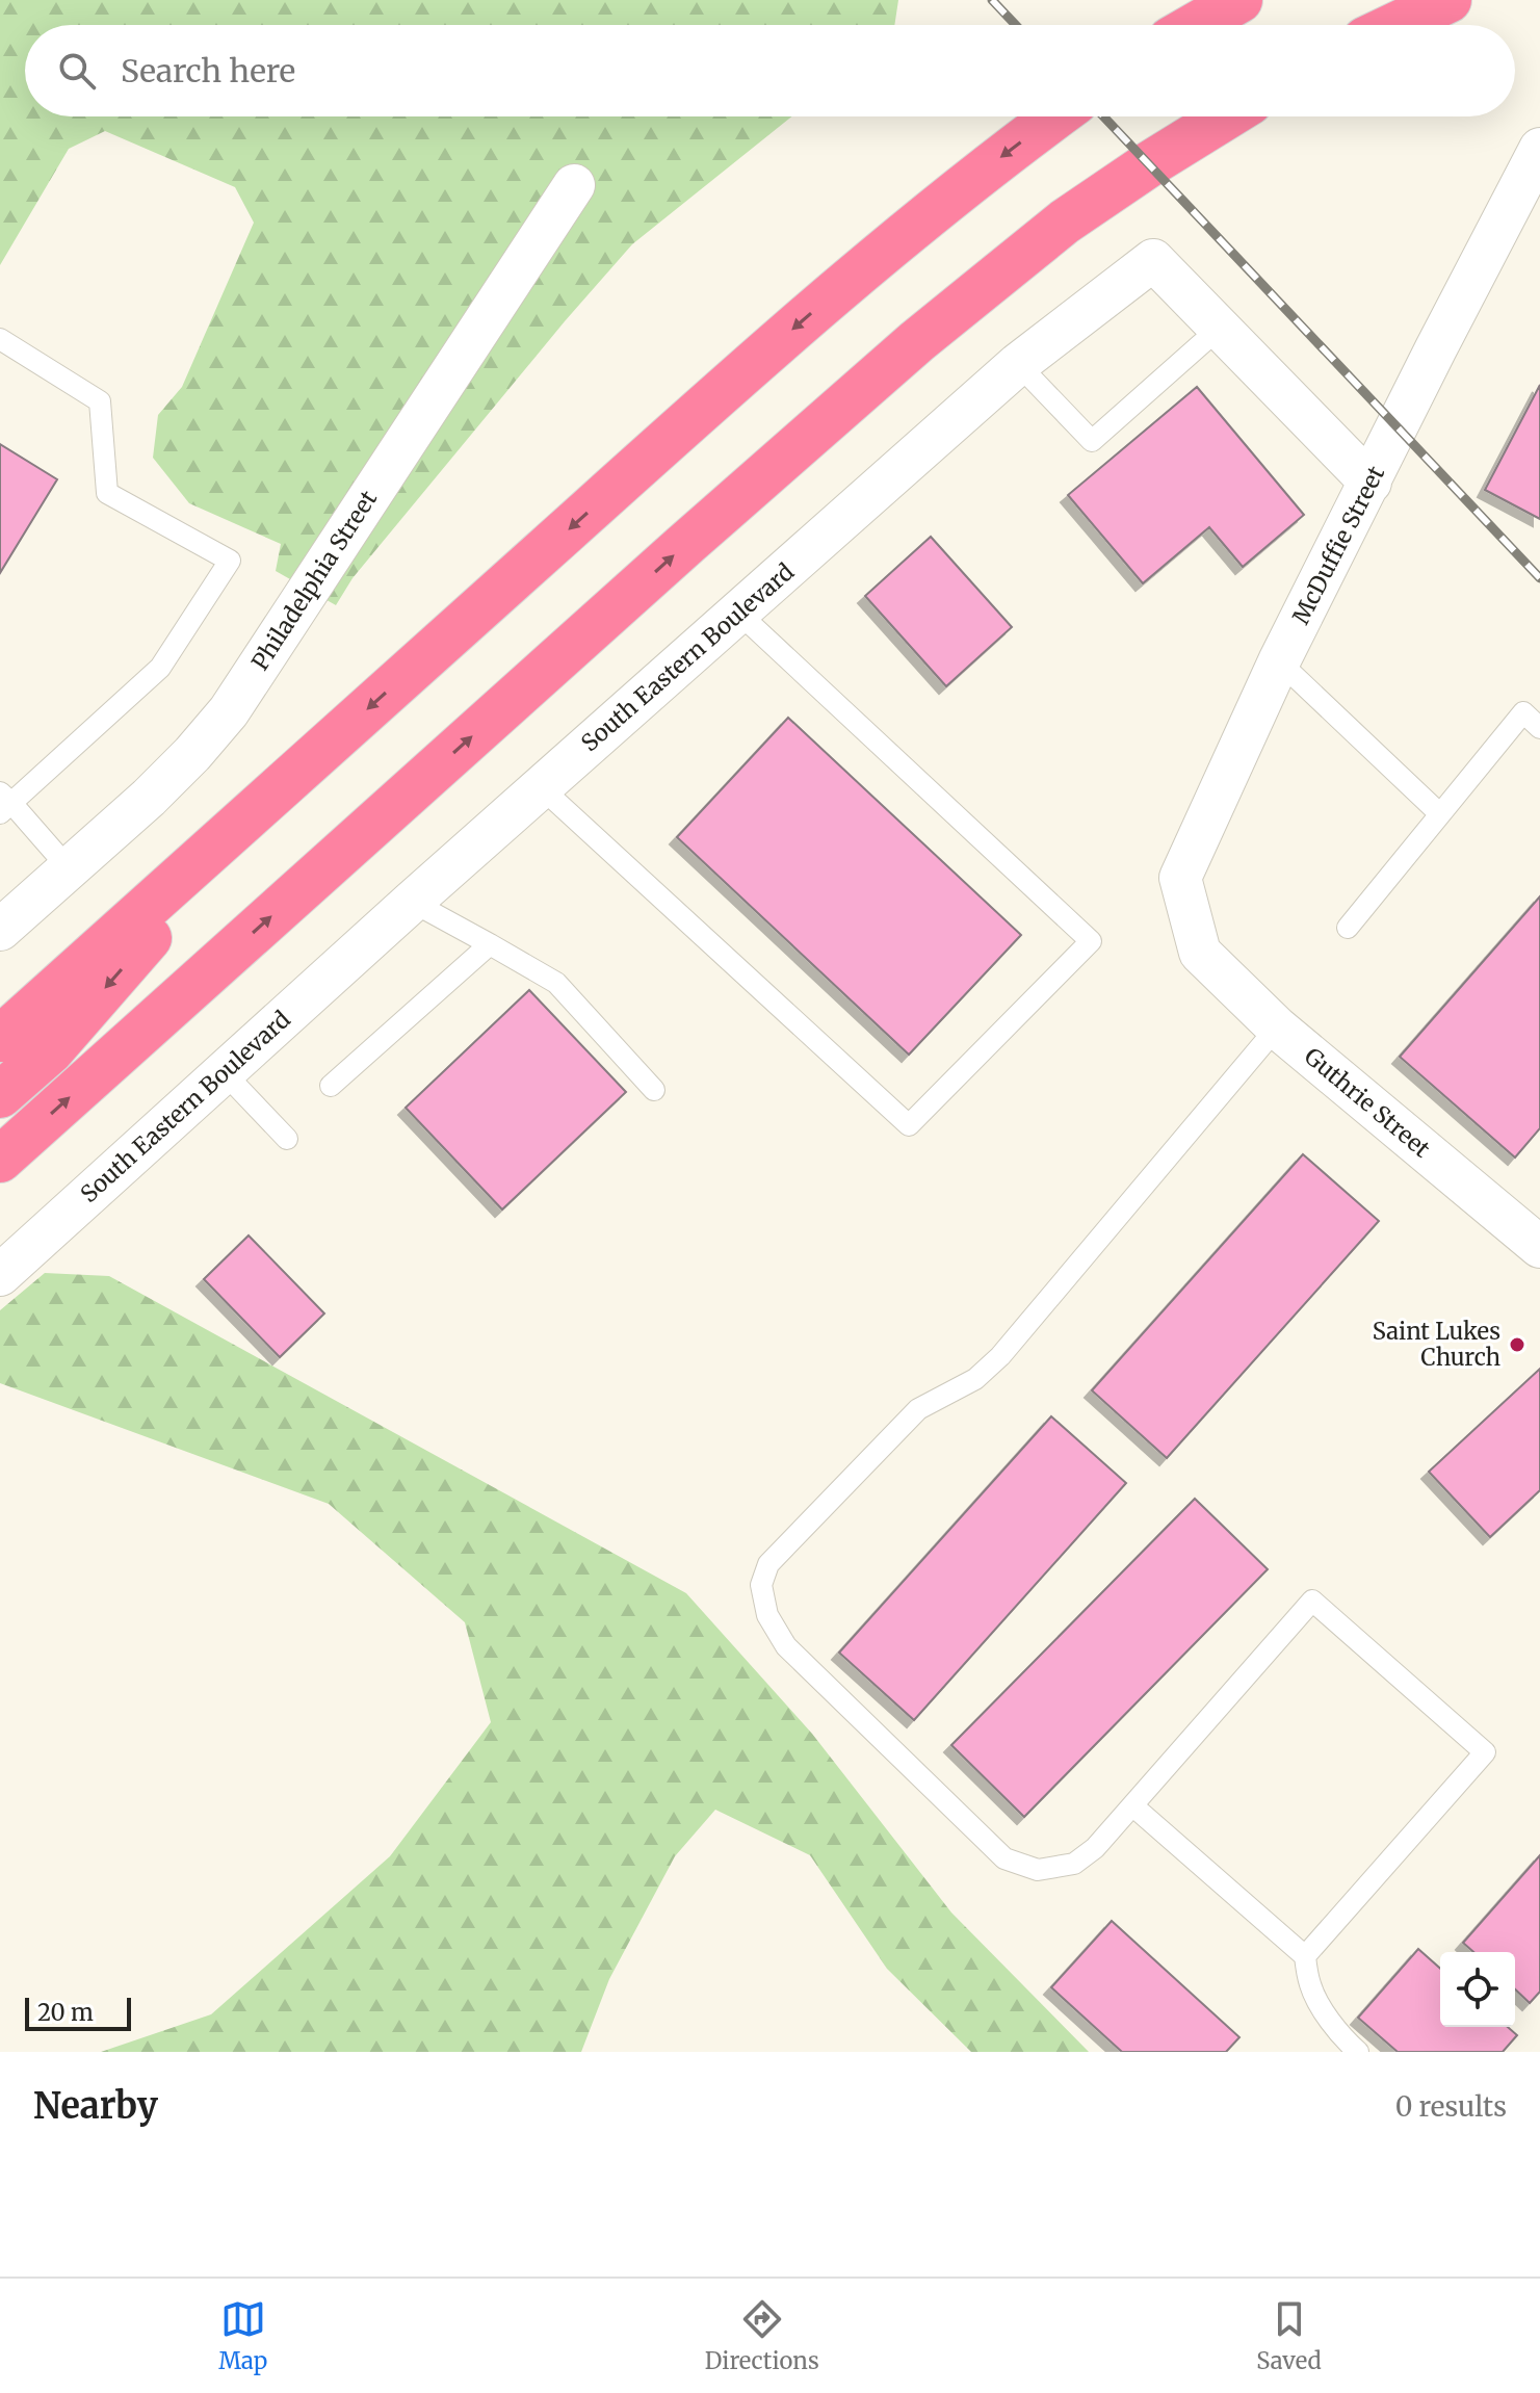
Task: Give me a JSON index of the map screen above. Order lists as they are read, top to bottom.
{
  "streets": {
    "street": [
      "McDuffie Street",
      "Philadelphia Street",
      "South Eastern Boulevard",
      "Guthrie Street"
    ]
  },
  "crossings": [
    ["McDuffie Street", "South Eastern Boulevard"],
    ["McDuffie Street", "Guthrie Street"]
  ],
  "places": ["Saint Lukes Church"],
  "scale_bar": "20 m",
  "page": {
    "search": "Search here",
    "scale": "20 m",
    "heading": ["Nearby", "0 results"],
    "nav": ["Map", "Directions", "Saved"]
  }
}
